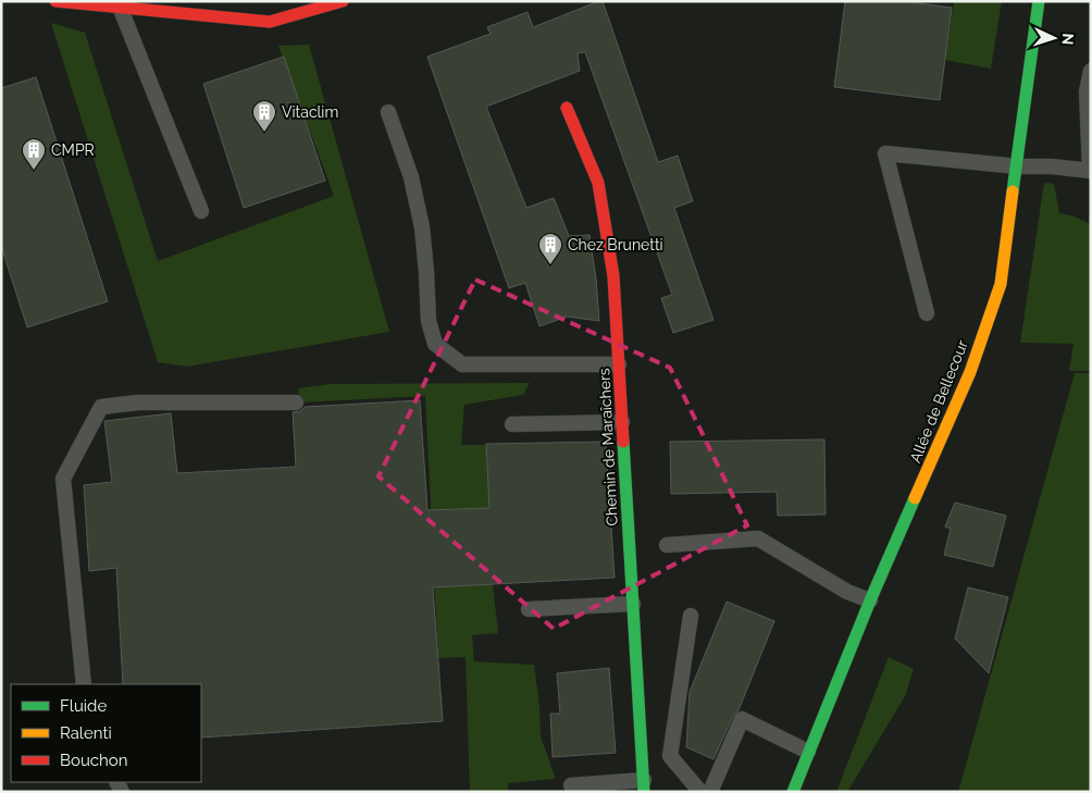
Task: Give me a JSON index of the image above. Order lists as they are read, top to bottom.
{
  "streets": {
    "street": ["Allée de Bellecour", "Chemin de Maraîchers"]
  },
  "places": {
    "building": ["Vitaclim", "CMPR", "Chez Brunetti"]
  },
  "legend": ["Fluide", "Ralenti", "Bouchon"],
  "north": "right"
}
